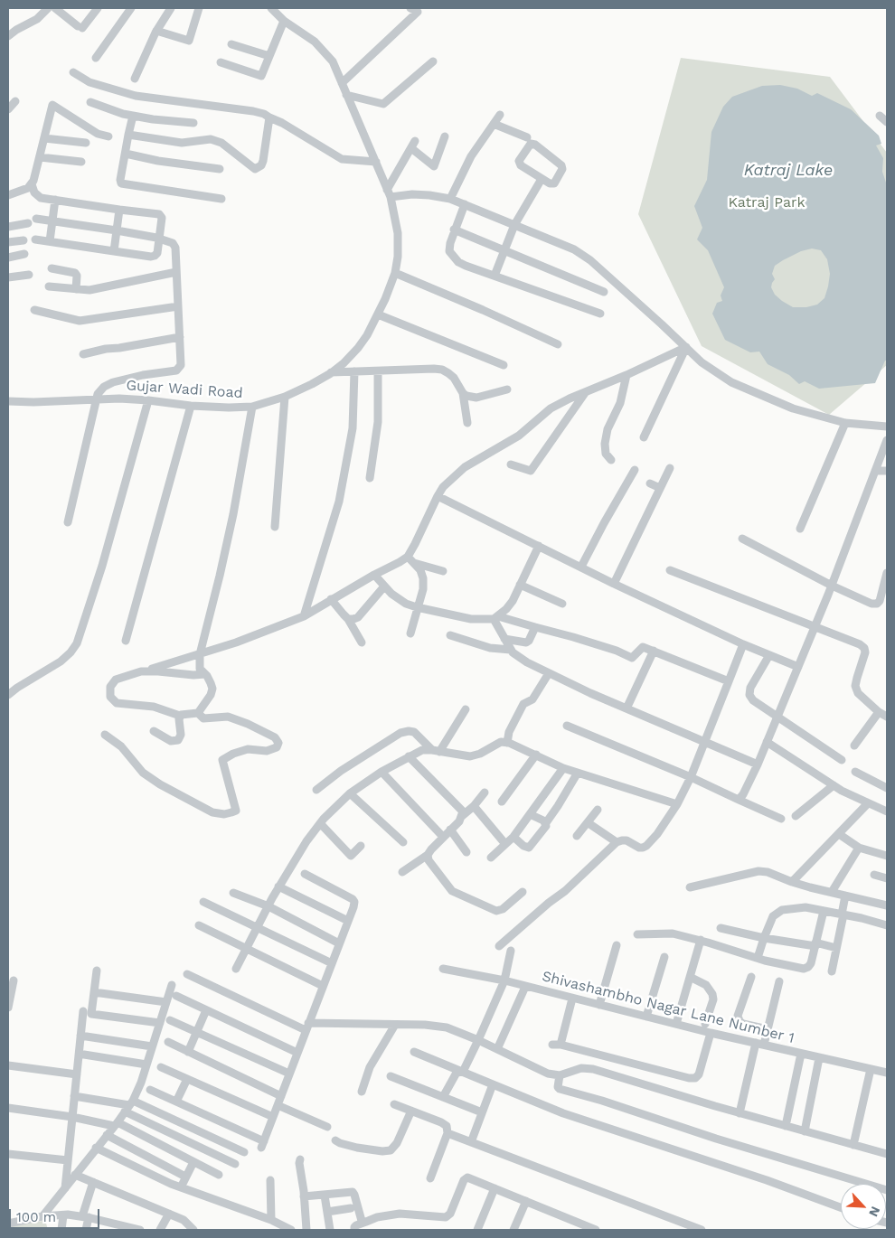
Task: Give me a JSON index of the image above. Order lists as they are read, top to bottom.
{
  "streets": {
    "street": ["Gujar Wadi Road", "Shivashambho Nagar Lane Number 1"]
  },
  "water": ["Katraj Lake"],
  "parks": ["Katraj Park"],
  "scale_bar": "100 m",
  "north": "bottom right"
}
